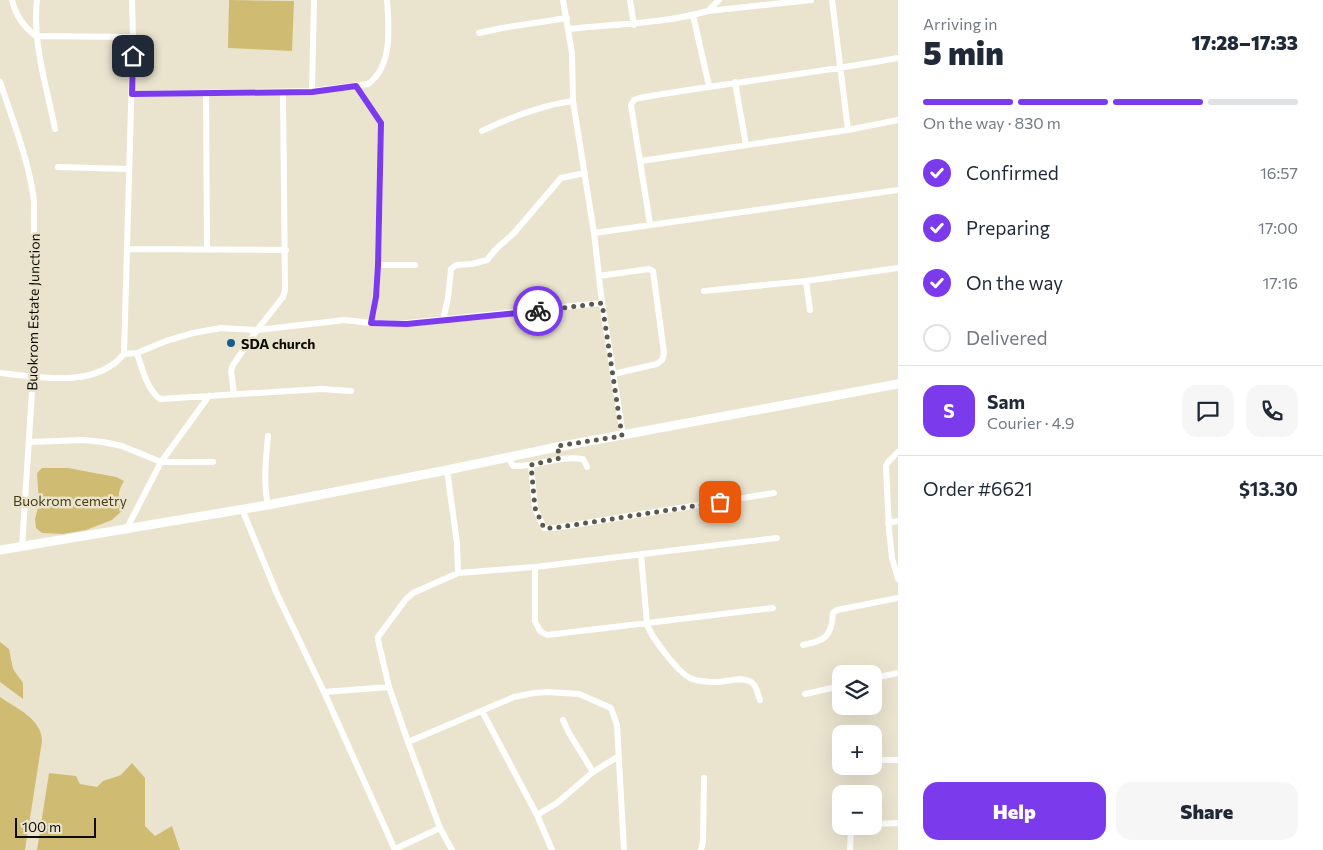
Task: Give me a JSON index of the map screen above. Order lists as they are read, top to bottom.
{
  "streets": {
    "street": ["Buokrom Estate Junction"]
  },
  "parks": ["Buokrom cemetry"],
  "places": ["SDA church"],
  "scale_bar": "100 m",
  "page": {
    "heading": ["5 min", "Arriving in", "17:28–17:33"],
    "panel": [
      "Sam",
      "Courier · 4.9",
      "Order #6621",
      "$13.30"
    ],
    "bar": "On the way · 830 m",
    "list": [
      ["Confirmed", "16:57"],
      ["Preparing", "17:00"],
      ["On the way", "17:16"],
      "Delivered"
    ],
    "round": "S",
    "map_buttons": ["+", "−"],
    "buttons": ["Help", "Share"],
    "scale": "100 m"
  }
}
